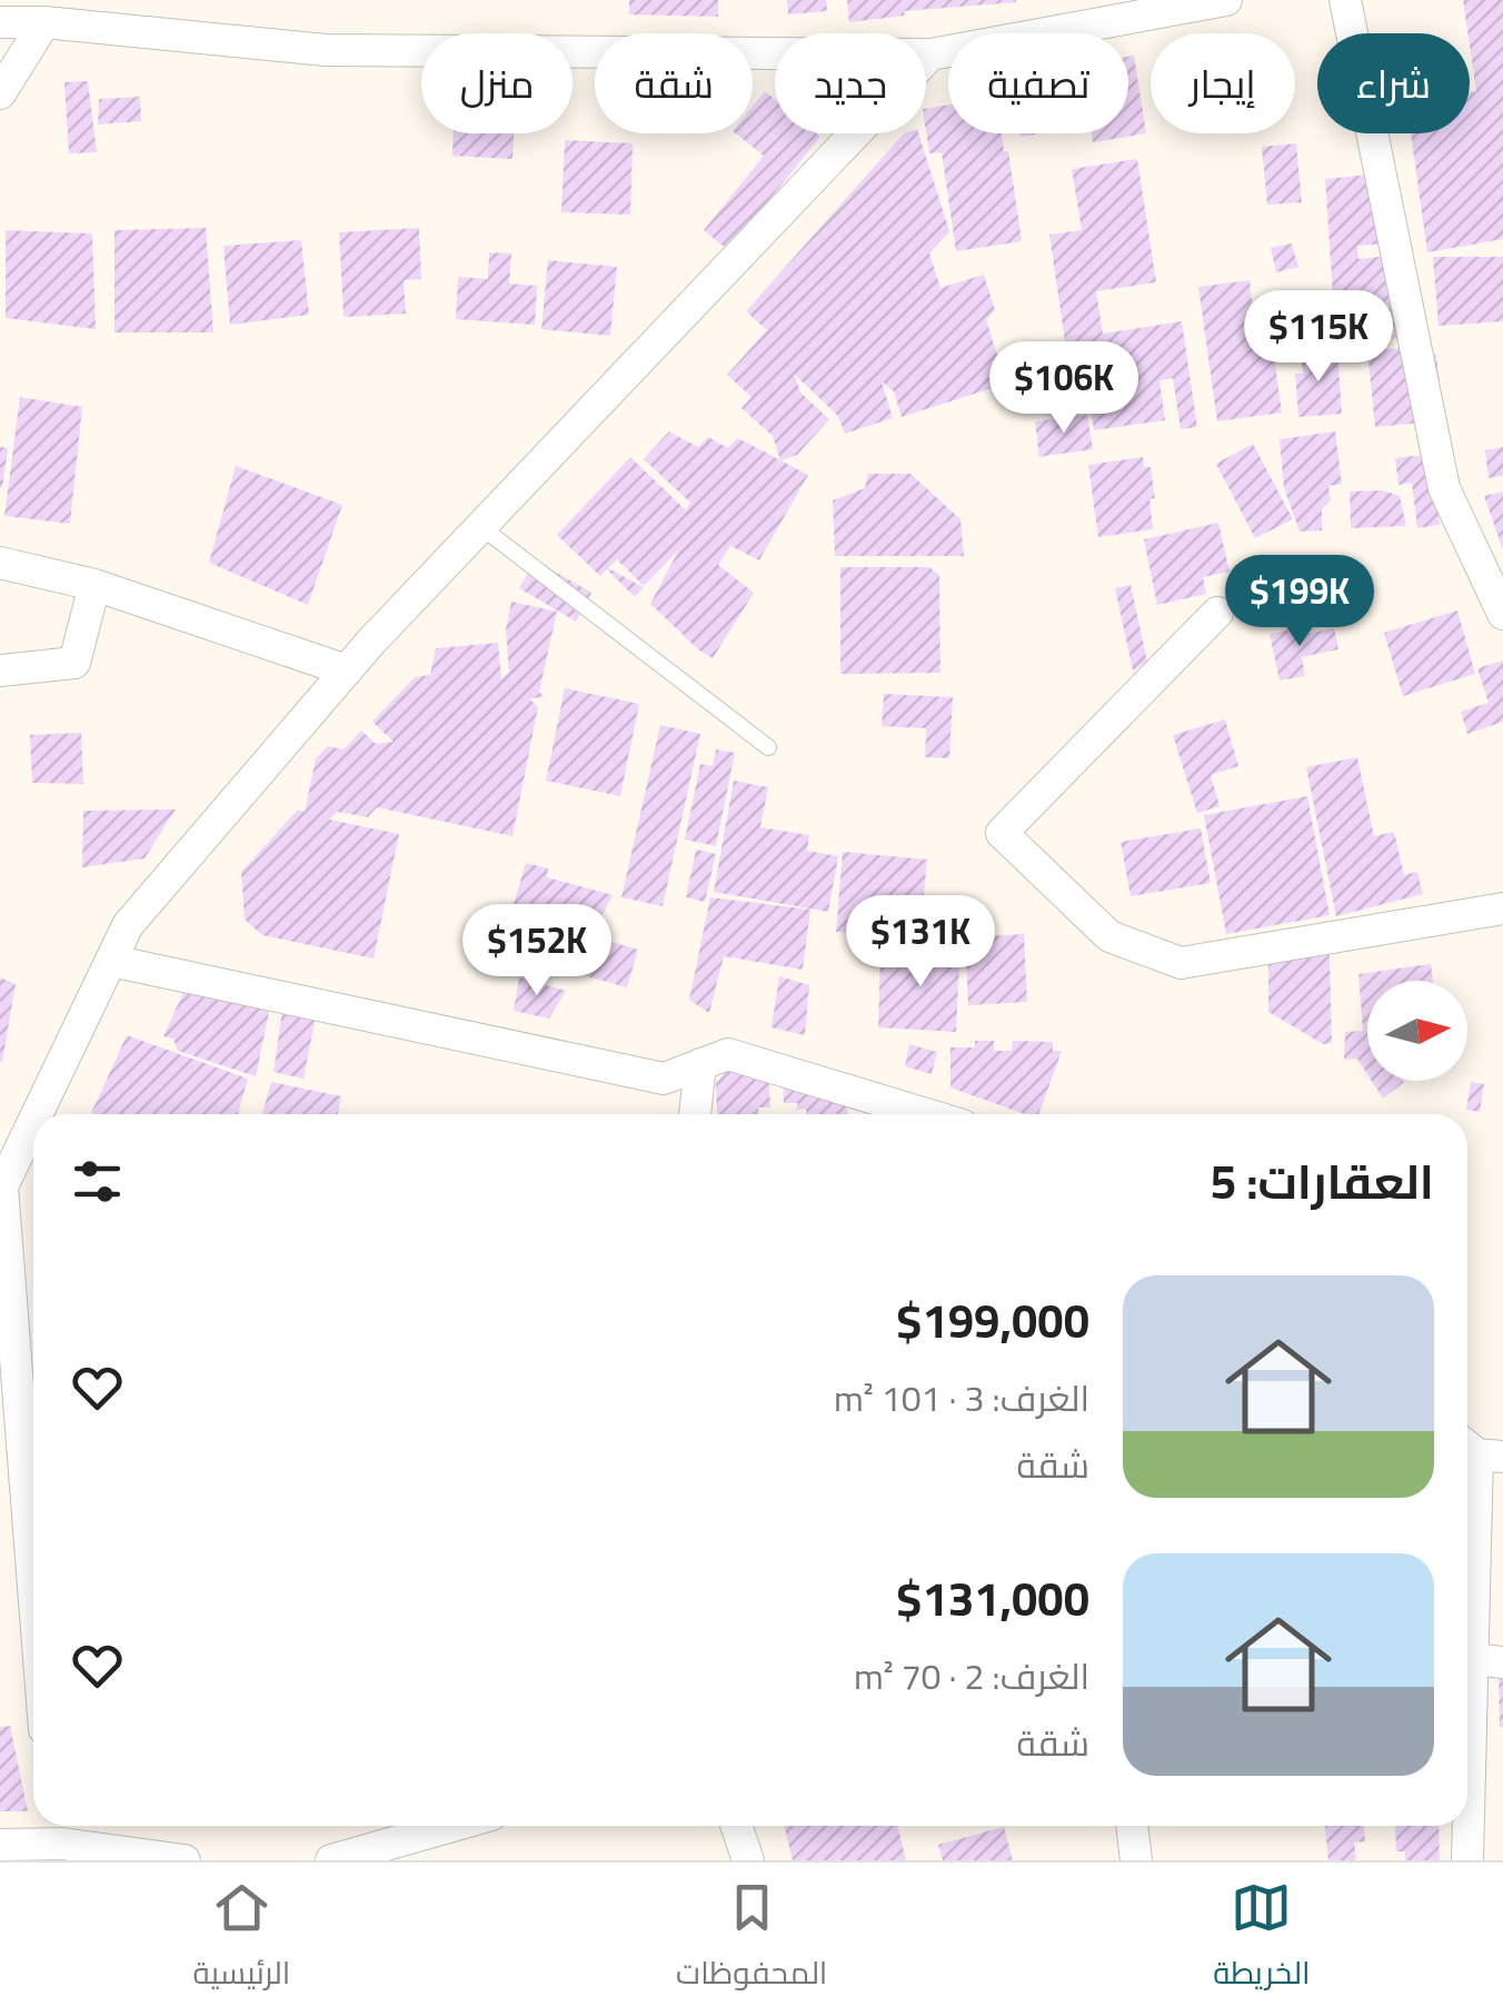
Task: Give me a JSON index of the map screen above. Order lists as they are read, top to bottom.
{
  "north": "right",
  "page": {
    "chip": [
      "شراء",
      "إيجار",
      "تصفية",
      "جديد",
      "شقة",
      "منزل"
    ],
    "price": [
      "$115K",
      "$106K",
      "$199K",
      "$131K",
      "$152K"
    ],
    "heading": "العقارات: 5",
    "list": [
      {
        "name": "$199,000",
        "note": "الغرف: 3 · 101 m² · شقة"
      },
      {
        "name": "$131,000",
        "note": "الغرف: 2 · 70 m² · شقة"
      }
    ],
    "tabs": ["الخريطة", "المحفوظات", "الرئيسية"]
  }
}
